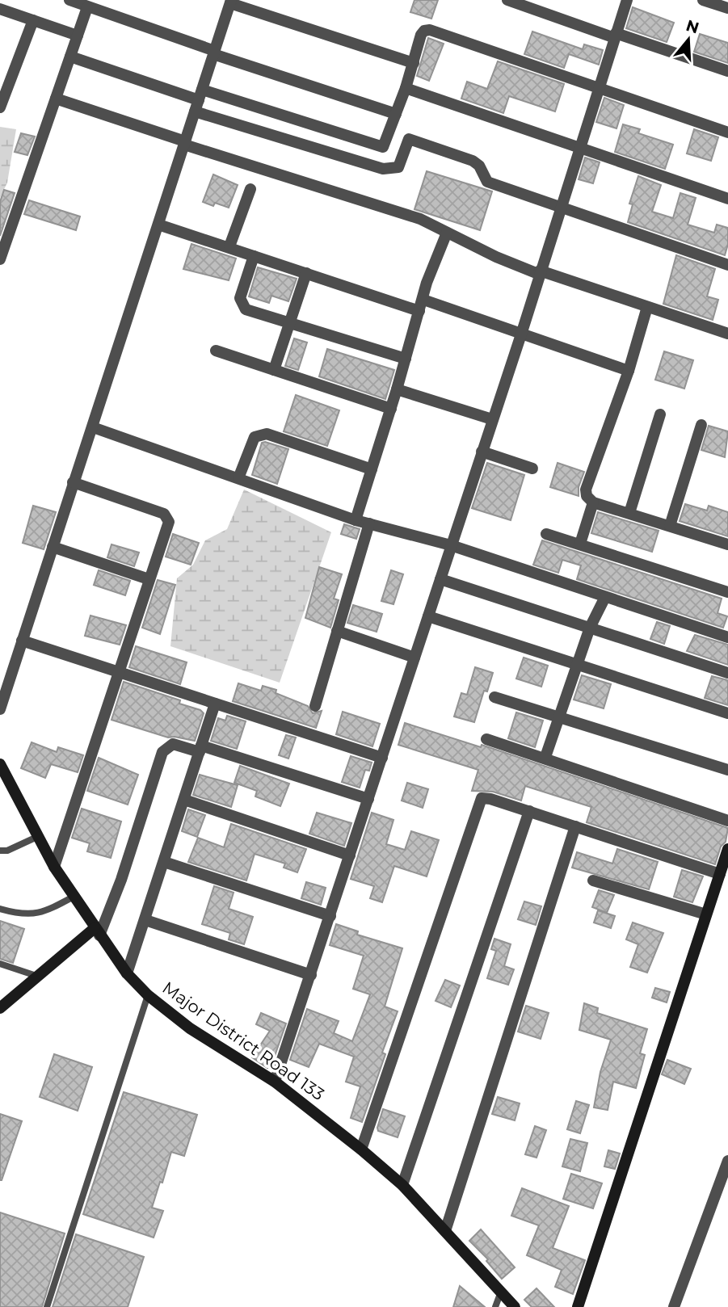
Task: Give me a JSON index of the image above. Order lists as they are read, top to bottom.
{
  "streets": {
    "main road": ["Major District Road 133"]
  },
  "north": "top"
}
